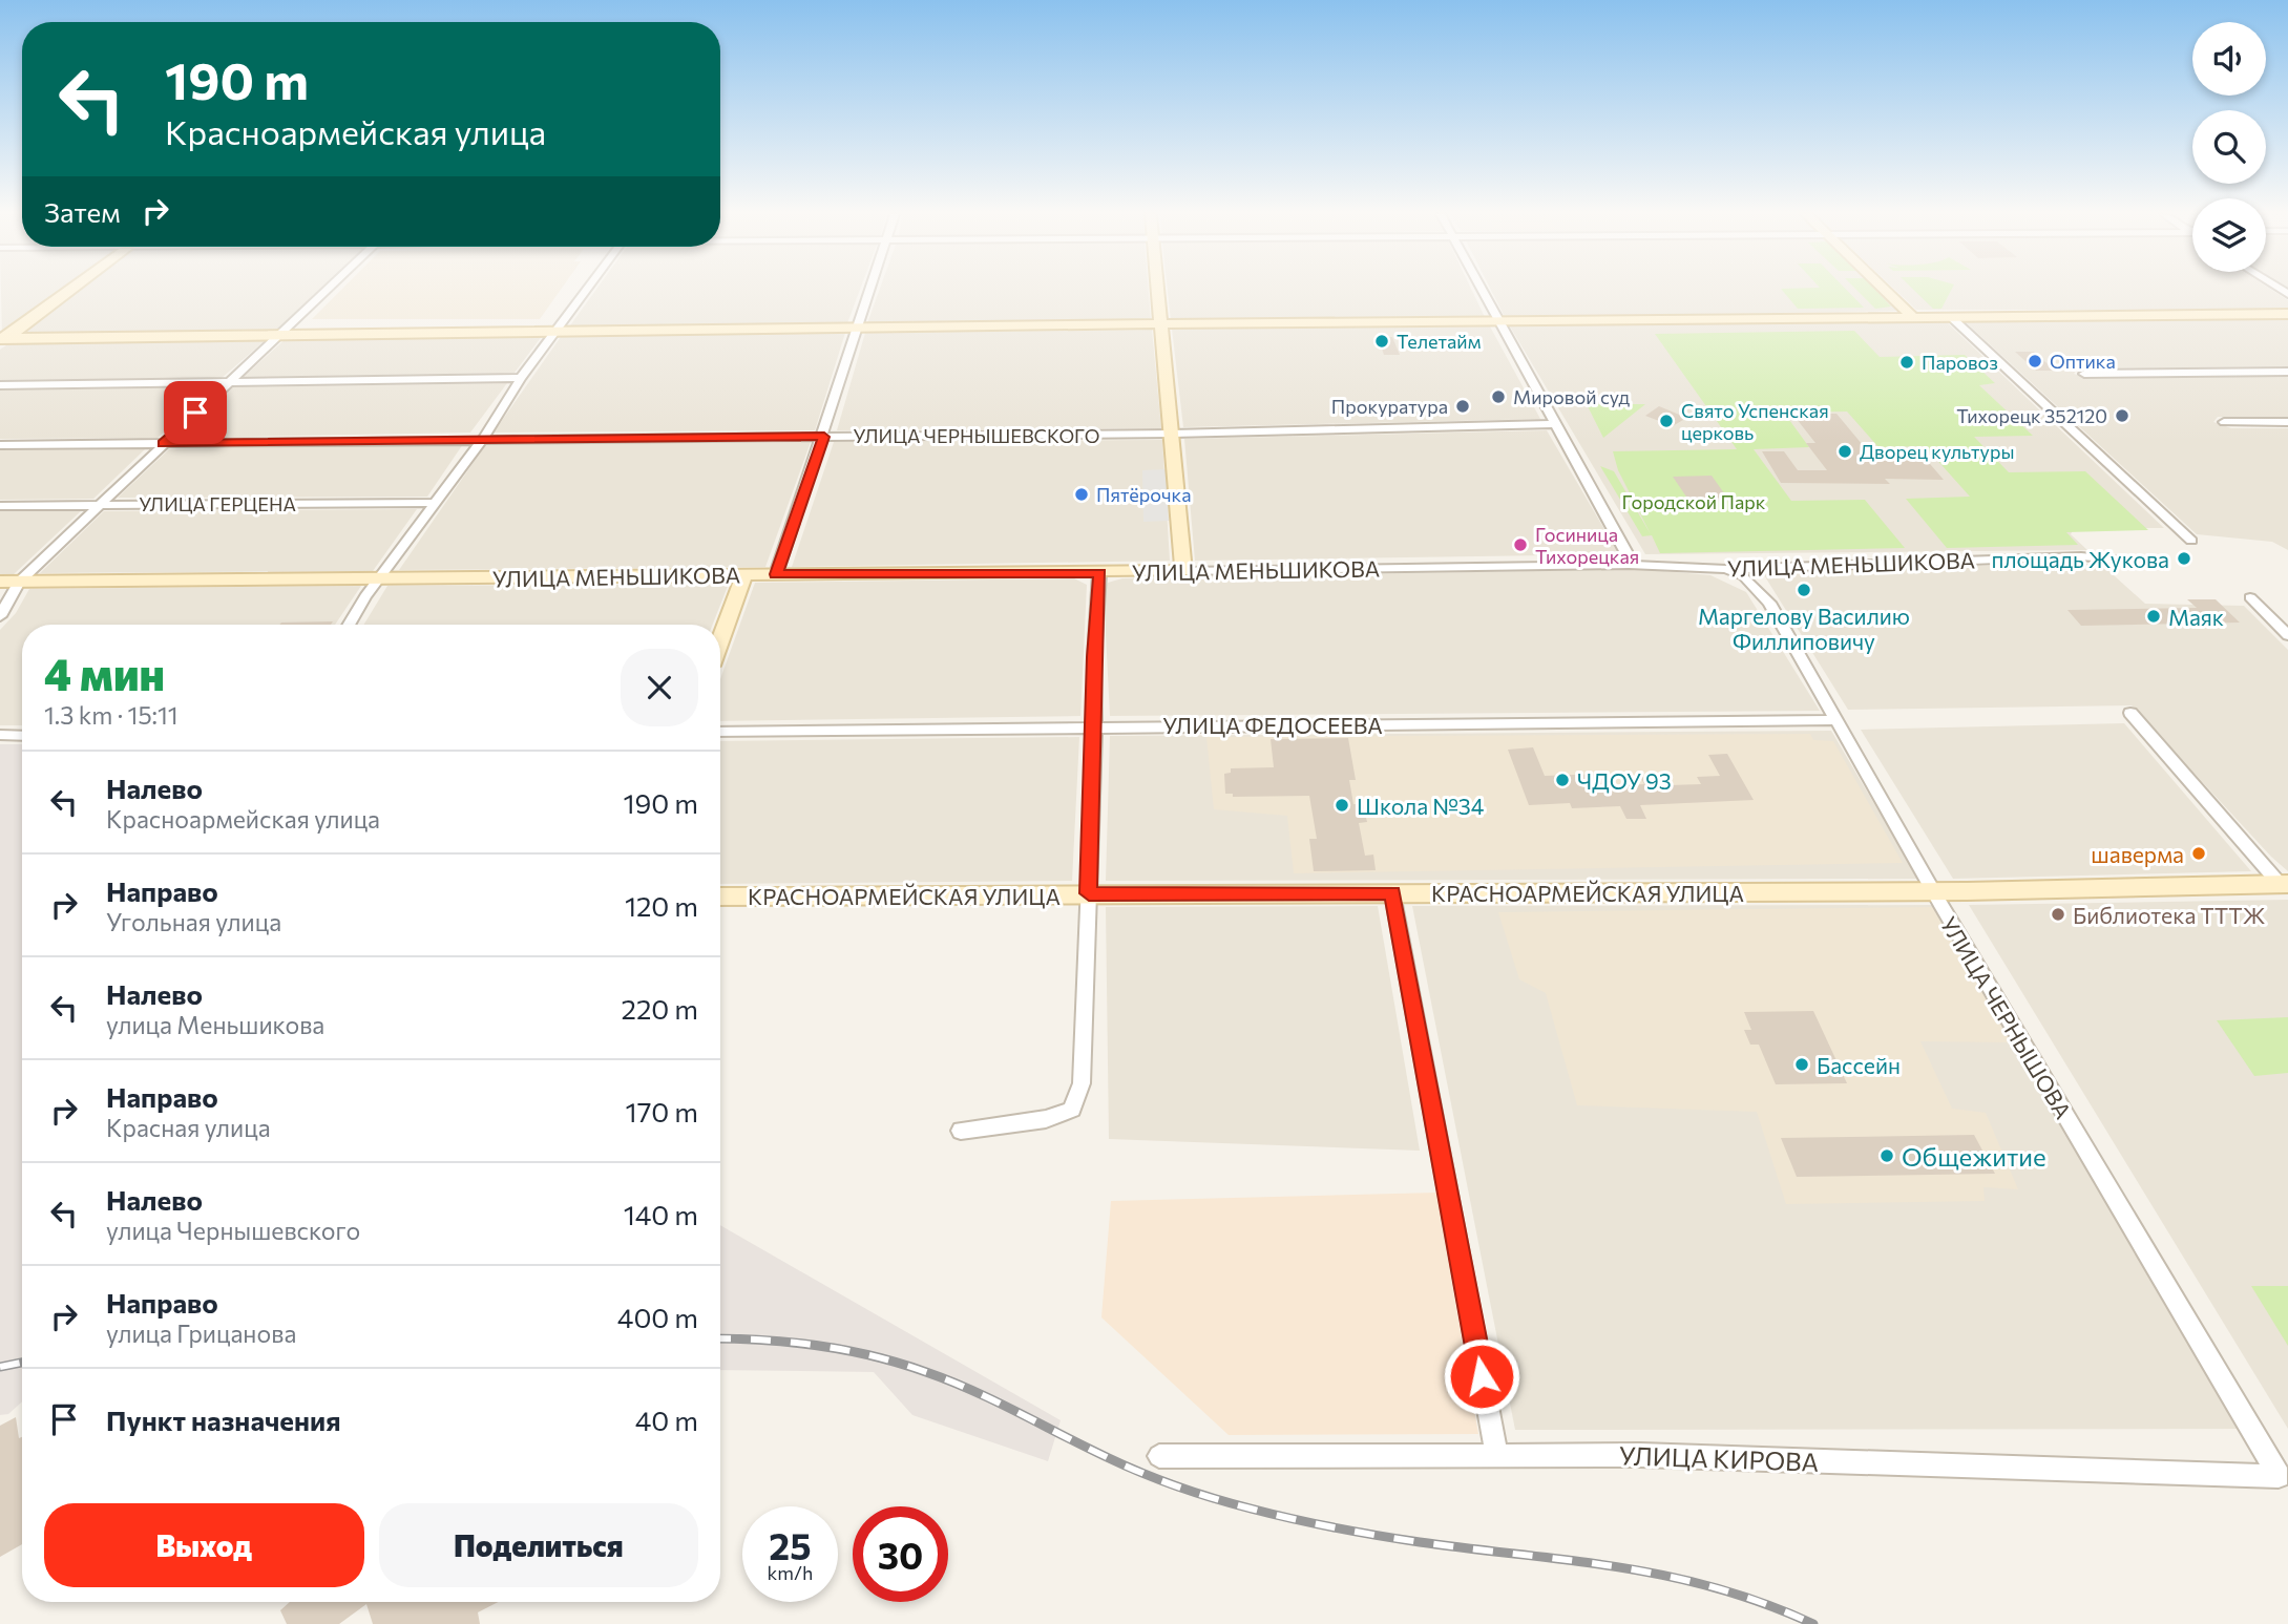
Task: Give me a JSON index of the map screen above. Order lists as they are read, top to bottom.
{
  "streets": {
    "main road": ["УЛИЦА МЕНЬШИКОВА", "КРАСНОАРМЕЙСКАЯ УЛИЦА"],
    "street": [
      "УЛИЦА ЧЕРНЫШЕВСКОГО",
      "УЛИЦА ГЕРЦЕНА",
      "УЛИЦА ФЕДОСЕЕВА",
      "УЛИЦА ЧЕРНЫШОВА",
      "УЛИЦА КИРОВА"
    ]
  },
  "crossings": [
    ["УЛИЦА МЕНЬШИКОВА", "УЛИЦА ЧЕРНЫШОВА"],
    ["УЛИЦА ФЕДОСЕЕВА", "УЛИЦА ЧЕРНЫШОВА"],
    ["КРАСНОАРМЕЙСКАЯ УЛИЦА", "УЛИЦА ЧЕРНЫШОВА"],
    ["УЛИЦА ЧЕРНЫШОВА", "УЛИЦА КИРОВА"]
  ],
  "parks": ["Городской Парк"],
  "places": [
    "Телетайм",
    "Оптика",
    "Паровоз",
    "Мировой суд",
    "Прокуратура",
    "Тихорецк 352120",
    "Свято Успенская церковь",
    "Дворец культуры",
    "Пятёрочка",
    "Госиница Тихорецкая",
    "площадь Жукова",
    "Маргелову Василию Филлиповичу",
    "Маяк",
    "ЧДОУ 93",
    "Школа №34",
    "шаверма",
    "Библиотека ТТТЖ",
    "Бассейн",
    "Общежитие"
  ],
  "page": {
    "turn": ["190 m", "Красноармейская улица"],
    "then": "Затем",
    "heading": ["4 мин", "1.3 km · 15:11"],
    "list": [
      {
        "name": "Налево",
        "note": "Красноармейская улица",
        "value": "190 m"
      },
      {
        "name": "Направо",
        "note": "Угольная улица",
        "value": "120 m"
      },
      {
        "name": "Налево",
        "note": "улица Меньшикова",
        "value": "220 m"
      },
      {
        "name": "Направо",
        "note": "Красная улица",
        "value": "170 m"
      },
      {
        "name": "Налево",
        "note": "улица Чернышевского",
        "value": "140 m"
      },
      {
        "name": "Направо",
        "note": "улица Грицанова",
        "value": "400 m"
      },
      {
        "name": "Пункт назначения",
        "value": "40 m"
      }
    ],
    "buttons": ["Выход", "Поделиться"],
    "speed": "25 km/h",
    "limit": "30"
  }
}
